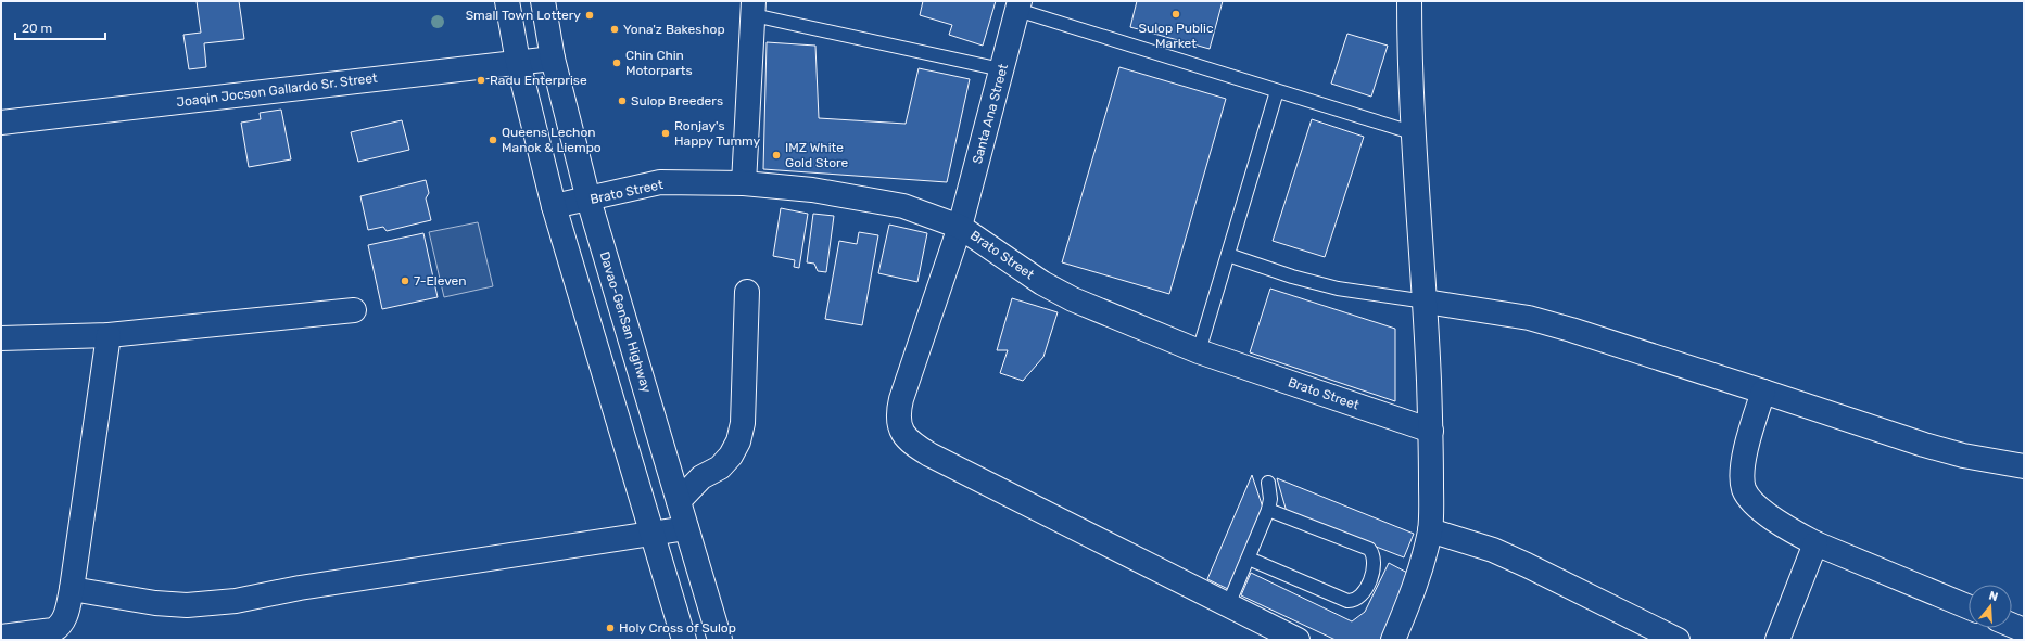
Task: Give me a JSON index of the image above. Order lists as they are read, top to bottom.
{
  "streets": {
    "main road": [
      "Joaqin Jocson Gallardo Sr. Street",
      "Santa Ana Street",
      "Brato Street",
      "Davao-GenSan Highway"
    ]
  },
  "crossings": [
    ["Joaqin Jocson Gallardo Sr. Street", "Davao-GenSan Highway"],
    ["Santa Ana Street", "Brato Street"],
    ["Brato Street", "Davao-GenSan Highway"]
  ],
  "places": [
    "Sulop Public Market",
    "Small Town Lottery",
    "Yona'z Bakeshop",
    "Chin Chin Motorparts",
    "Radu Enterprise",
    "Sulop Breeders",
    "Ronjay's Happy Tummy",
    "Queens Lechon Manok & Liempo",
    "IMZ White Gold Store",
    "7-Eleven",
    "Holy Cross of Sulop"
  ],
  "scale_bar": "20 m",
  "north": "top"
}
